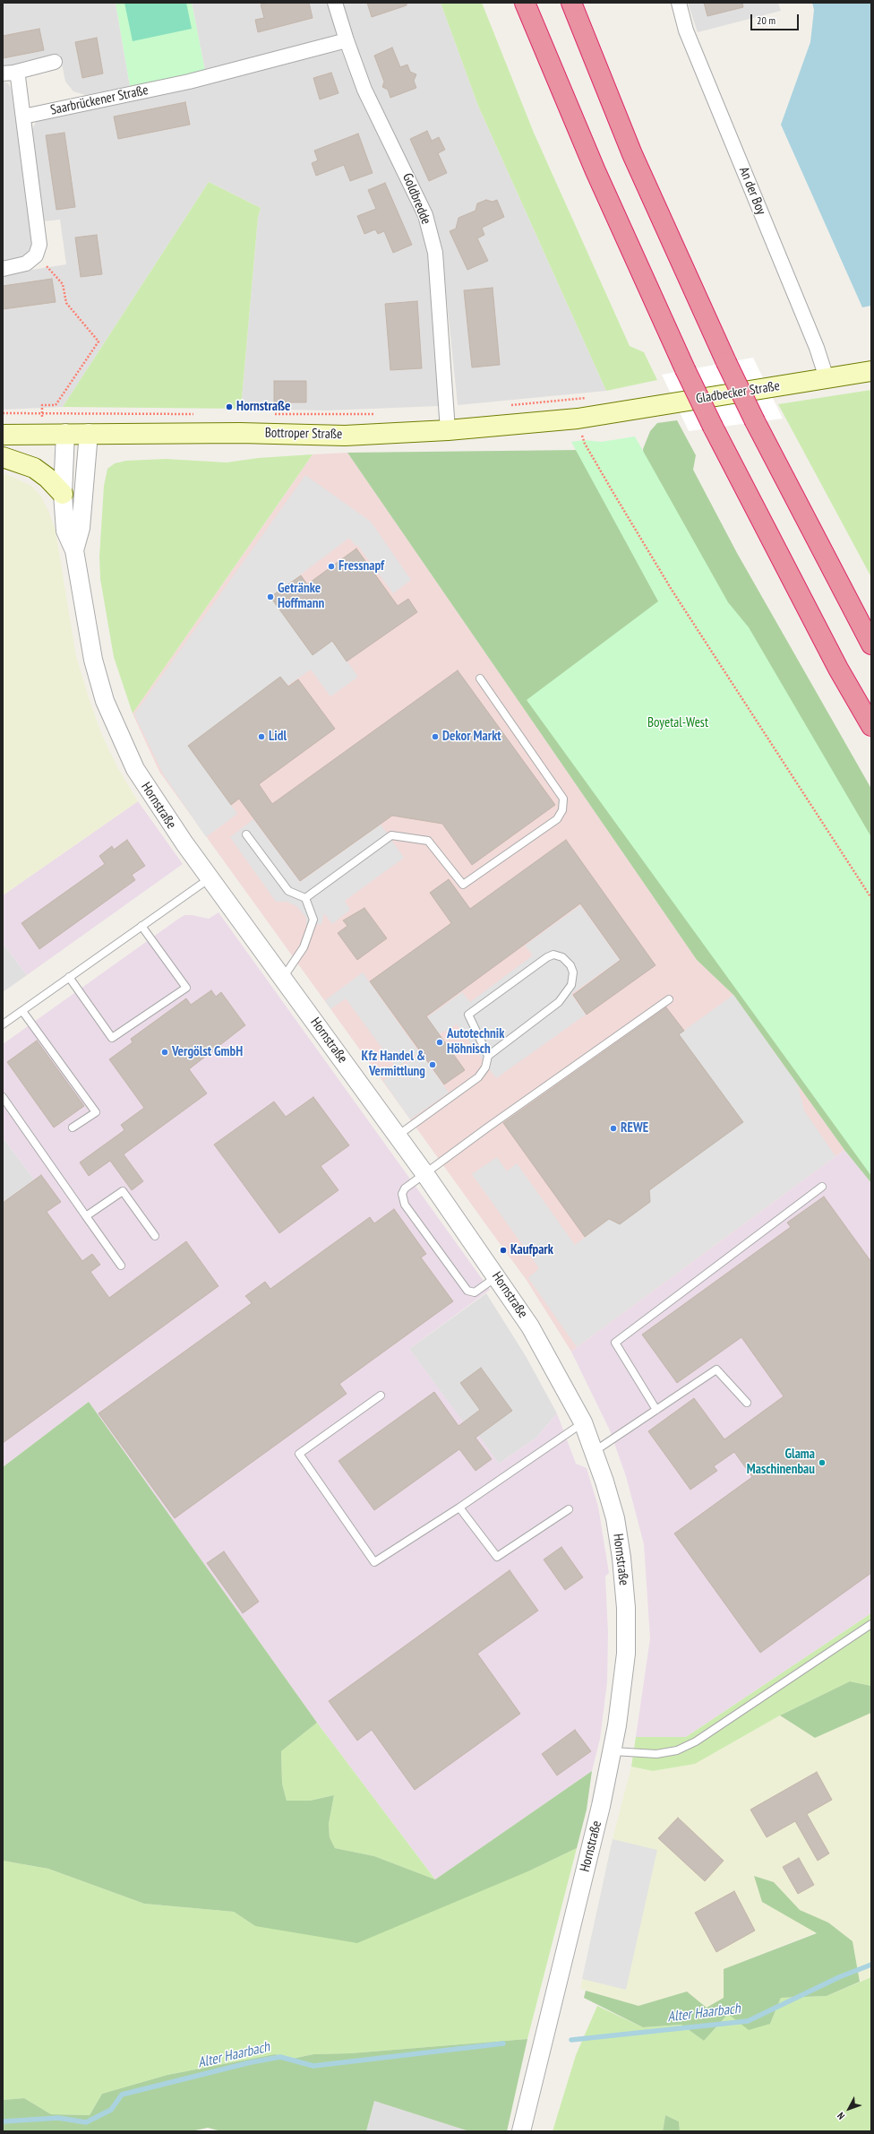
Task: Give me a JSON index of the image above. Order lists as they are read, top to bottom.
{
  "streets": {
    "main road": ["Gladbecker Straße", "Bottroper Straße"],
    "street": [
      "Saarbrückener Straße",
      "An der Boy",
      "Goldbredde",
      "Hornstraße"
    ]
  },
  "crossings": [
    ["Saarbrückener Straße", "Goldbredde"],
    ["An der Boy", "Gladbecker Straße"],
    ["Goldbredde", "Bottroper Straße"],
    ["Gladbecker Straße", "Bottroper Straße"],
    ["Bottroper Straße", "Hornstraße"]
  ],
  "water": ["Alter Haarbach"],
  "parks": ["Boyetal-West"],
  "places": [
    "Hornstraße",
    "Fressnapf",
    "Getränke Hoffmann",
    "Lidl",
    "Dekor Markt",
    "Autotechnik Höhnisch",
    "Vergölst GmbH",
    "Kfz Handel & Vermittlung",
    "REWE",
    "Kaufpark",
    "Glama Maschinenbau"
  ],
  "scale_bar": "20 m",
  "north": "bottom left"
}
